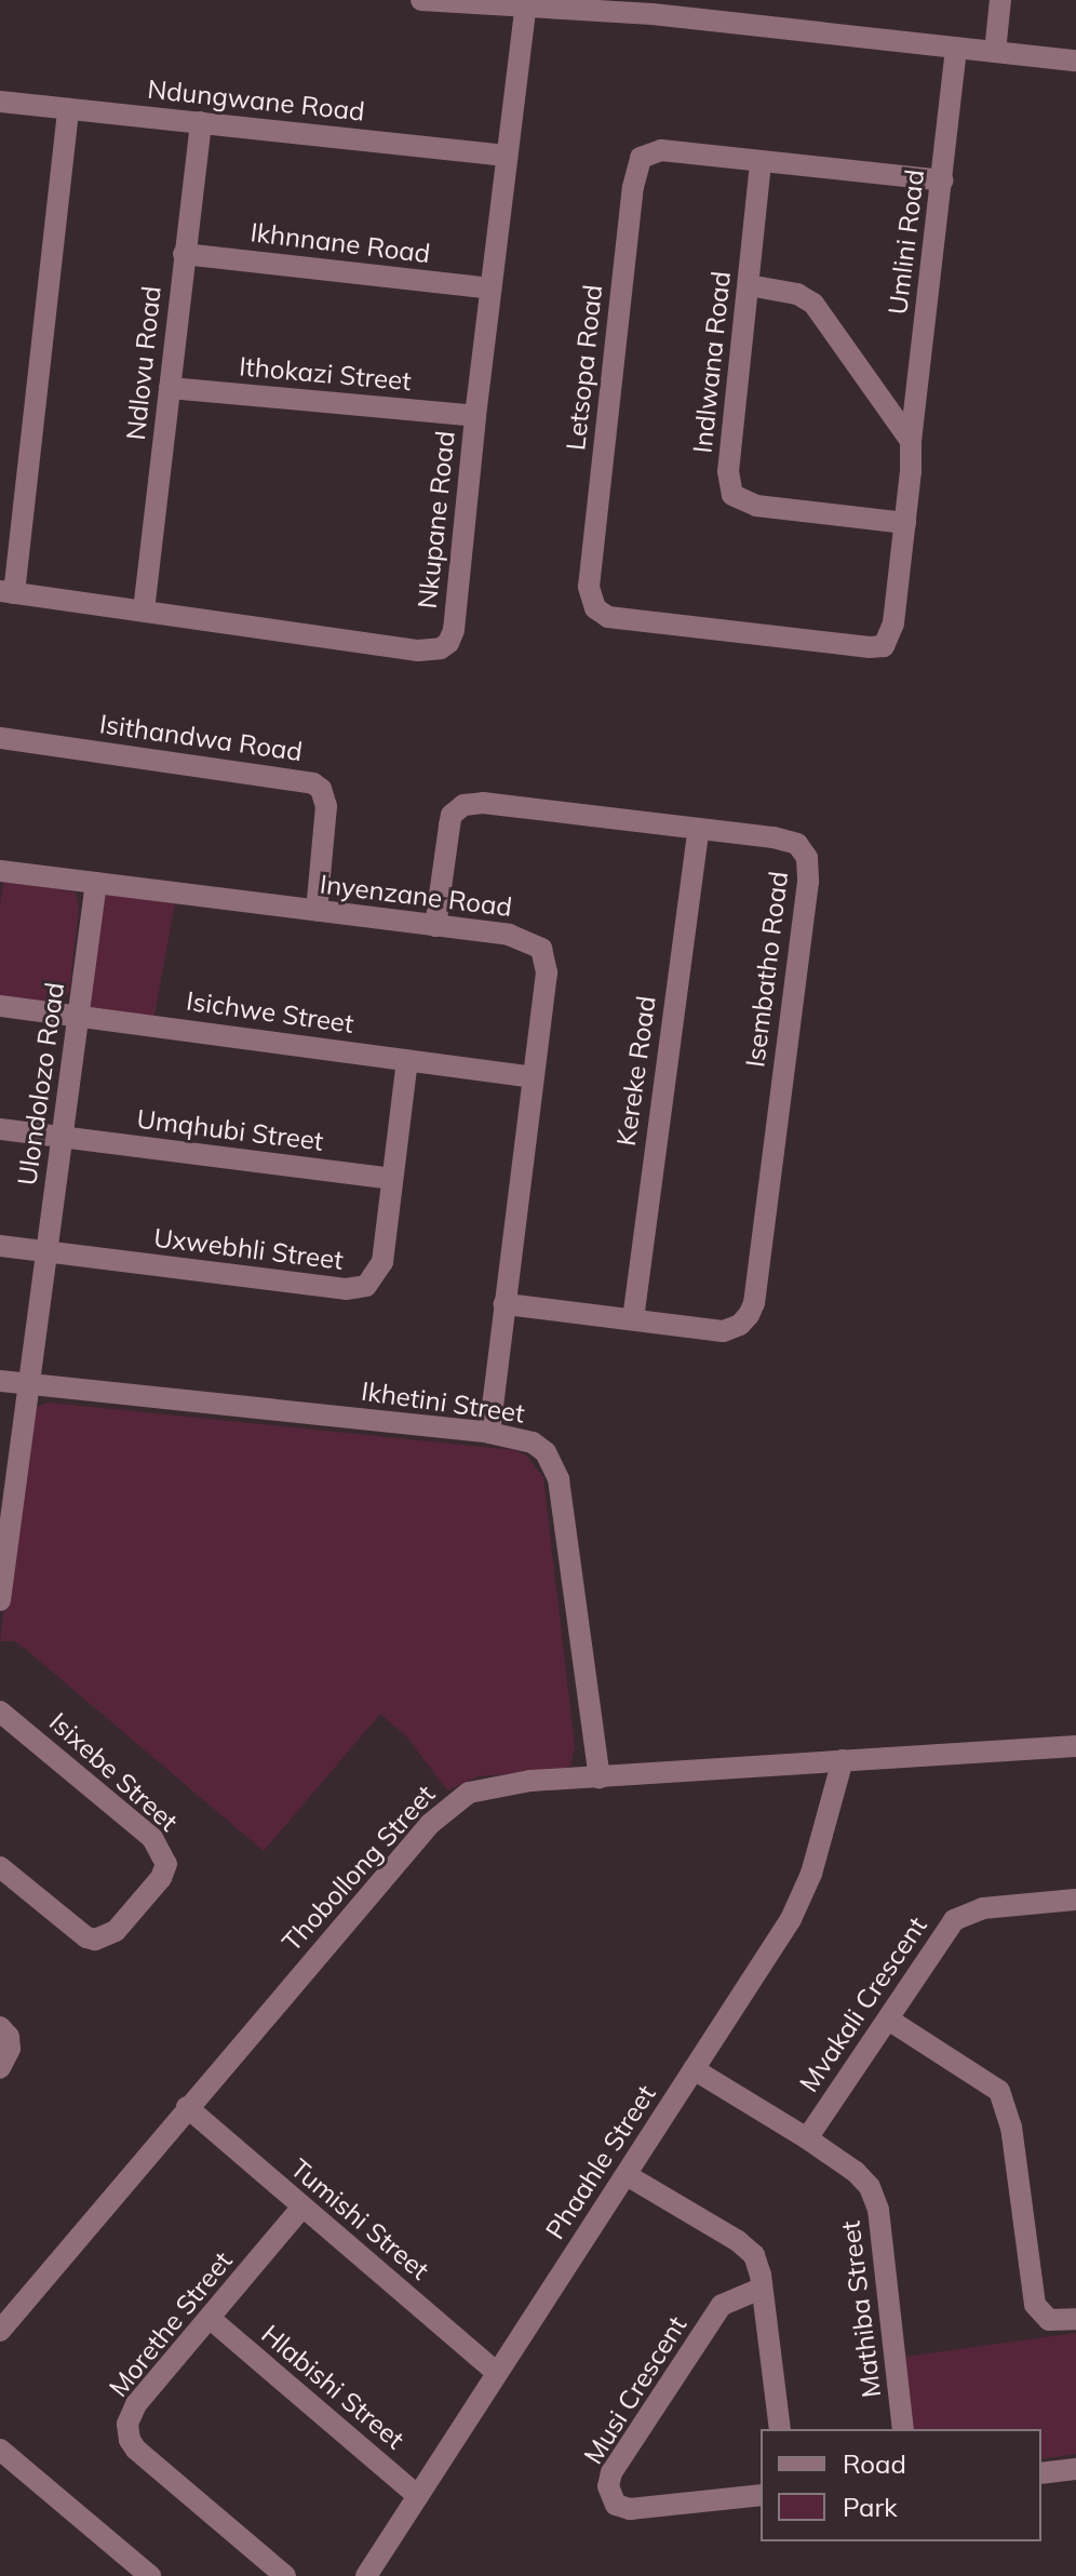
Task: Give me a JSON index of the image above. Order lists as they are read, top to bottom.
{
  "streets": {
    "street": [
      "Ndungwane Road",
      "Umlini Road",
      "Ikhnnane Road",
      "Indlwana Road",
      "Ndlovu Road",
      "Letsopa Road",
      "Ithokazi Street",
      "Nkupane Road",
      "Isithandwa Road",
      "Inyenzane Road",
      "Isembatho Road",
      "Isichwe Street",
      "Kereke Road",
      "Ulondolozo Road",
      "Umqhubi Street",
      "Uxwebhli Street",
      "Ikhetini Street",
      "Isixebe Street",
      "Thobollong Street",
      "Mvakali Crescent",
      "Phaahle Street",
      "Tumishi Street",
      "Mathiba Street",
      "Morethe Street",
      "Hlabishi Street",
      "Musi Crescent"
    ]
  },
  "crossings": [
    ["Ndungwane Road", "Ndlovu Road"],
    ["Ndungwane Road", "Nkupane Road"],
    ["Umlini Road", "Indlwana Road"],
    ["Umlini Road", "Letsopa Road"],
    ["Ikhnnane Road", "Ndlovu Road"],
    ["Ikhnnane Road", "Nkupane Road"],
    ["Indlwana Road", "Letsopa Road"],
    ["Ndlovu Road", "Ithokazi Street"],
    ["Ndlovu Road", "Nkupane Road"],
    ["Ithokazi Street", "Nkupane Road"],
    ["Isithandwa Road", "Inyenzane Road"],
    ["Inyenzane Road", "Isembatho Road"],
    ["Inyenzane Road", "Isichwe Street"],
    ["Inyenzane Road", "Ulondolozo Road"],
    ["Inyenzane Road", "Ikhetini Street"],
    ["Isembatho Road", "Kereke Road"],
    ["Isichwe Street", "Ulondolozo Road"],
    ["Isichwe Street", "Uxwebhli Street"],
    ["Ulondolozo Road", "Umqhubi Street"],
    ["Ulondolozo Road", "Uxwebhli Street"],
    ["Ulondolozo Road", "Ikhetini Street"],
    ["Umqhubi Street", "Uxwebhli Street"],
    ["Ikhetini Street", "Thobollong Street"],
    ["Thobollong Street", "Phaahle Street"],
    ["Thobollong Street", "Tumishi Street"],
    ["Mvakali Crescent", "Mathiba Street"],
    ["Phaahle Street", "Tumishi Street"],
    ["Phaahle Street", "Mathiba Street"],
    ["Phaahle Street", "Hlabishi Street"],
    ["Tumishi Street", "Morethe Street"],
    ["Morethe Street", "Hlabishi Street"]
  ],
  "legend": ["Road", "Park"]
}
